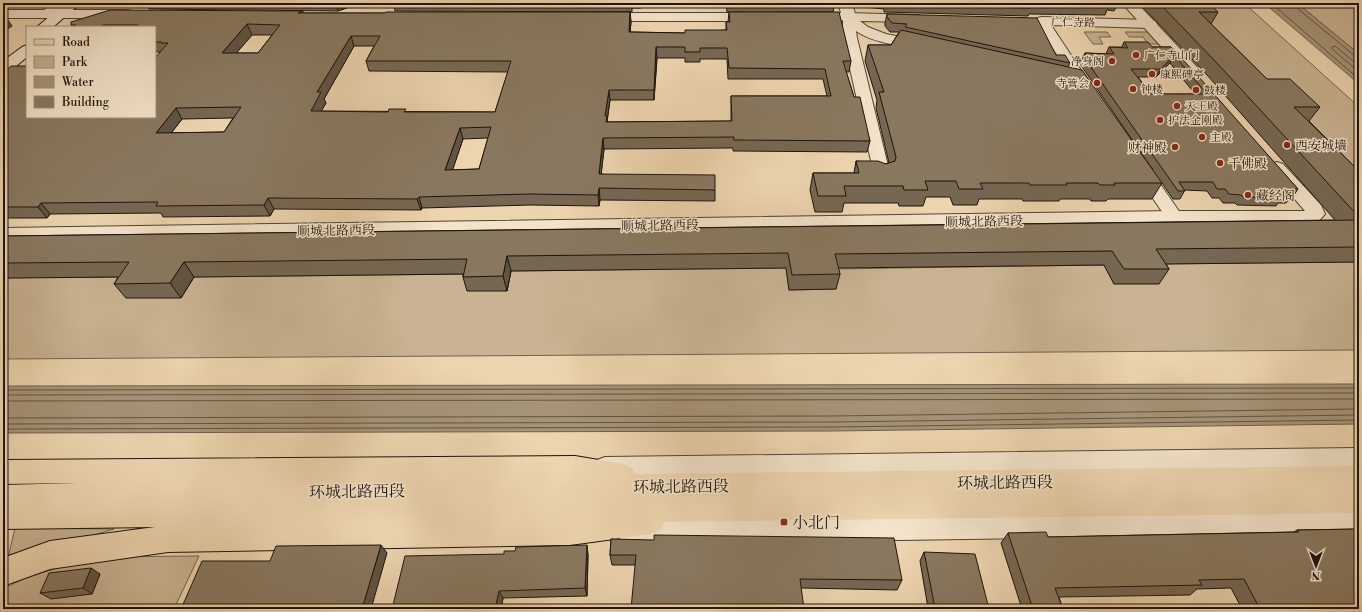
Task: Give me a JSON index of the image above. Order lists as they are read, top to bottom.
{
  "streets": {
    "main road": ["环城北路西段"],
    "street": ["广仁寺路", "顺城北路西段"]
  },
  "places": {
    "other": [
      "广仁寺山门",
      "净身阁",
      "康熙碑亭",
      "寺管会",
      "钟楼",
      "鼓楼",
      "天王殿",
      "护法金刚殿",
      "主殿",
      "西安城墙",
      "财神殿",
      "千佛殿",
      "藏经阁"
    ],
    "transit": ["小北门"]
  },
  "legend": [
    "Road",
    "Park",
    "Water",
    "Building"
  ],
  "north": "bottom"
}
